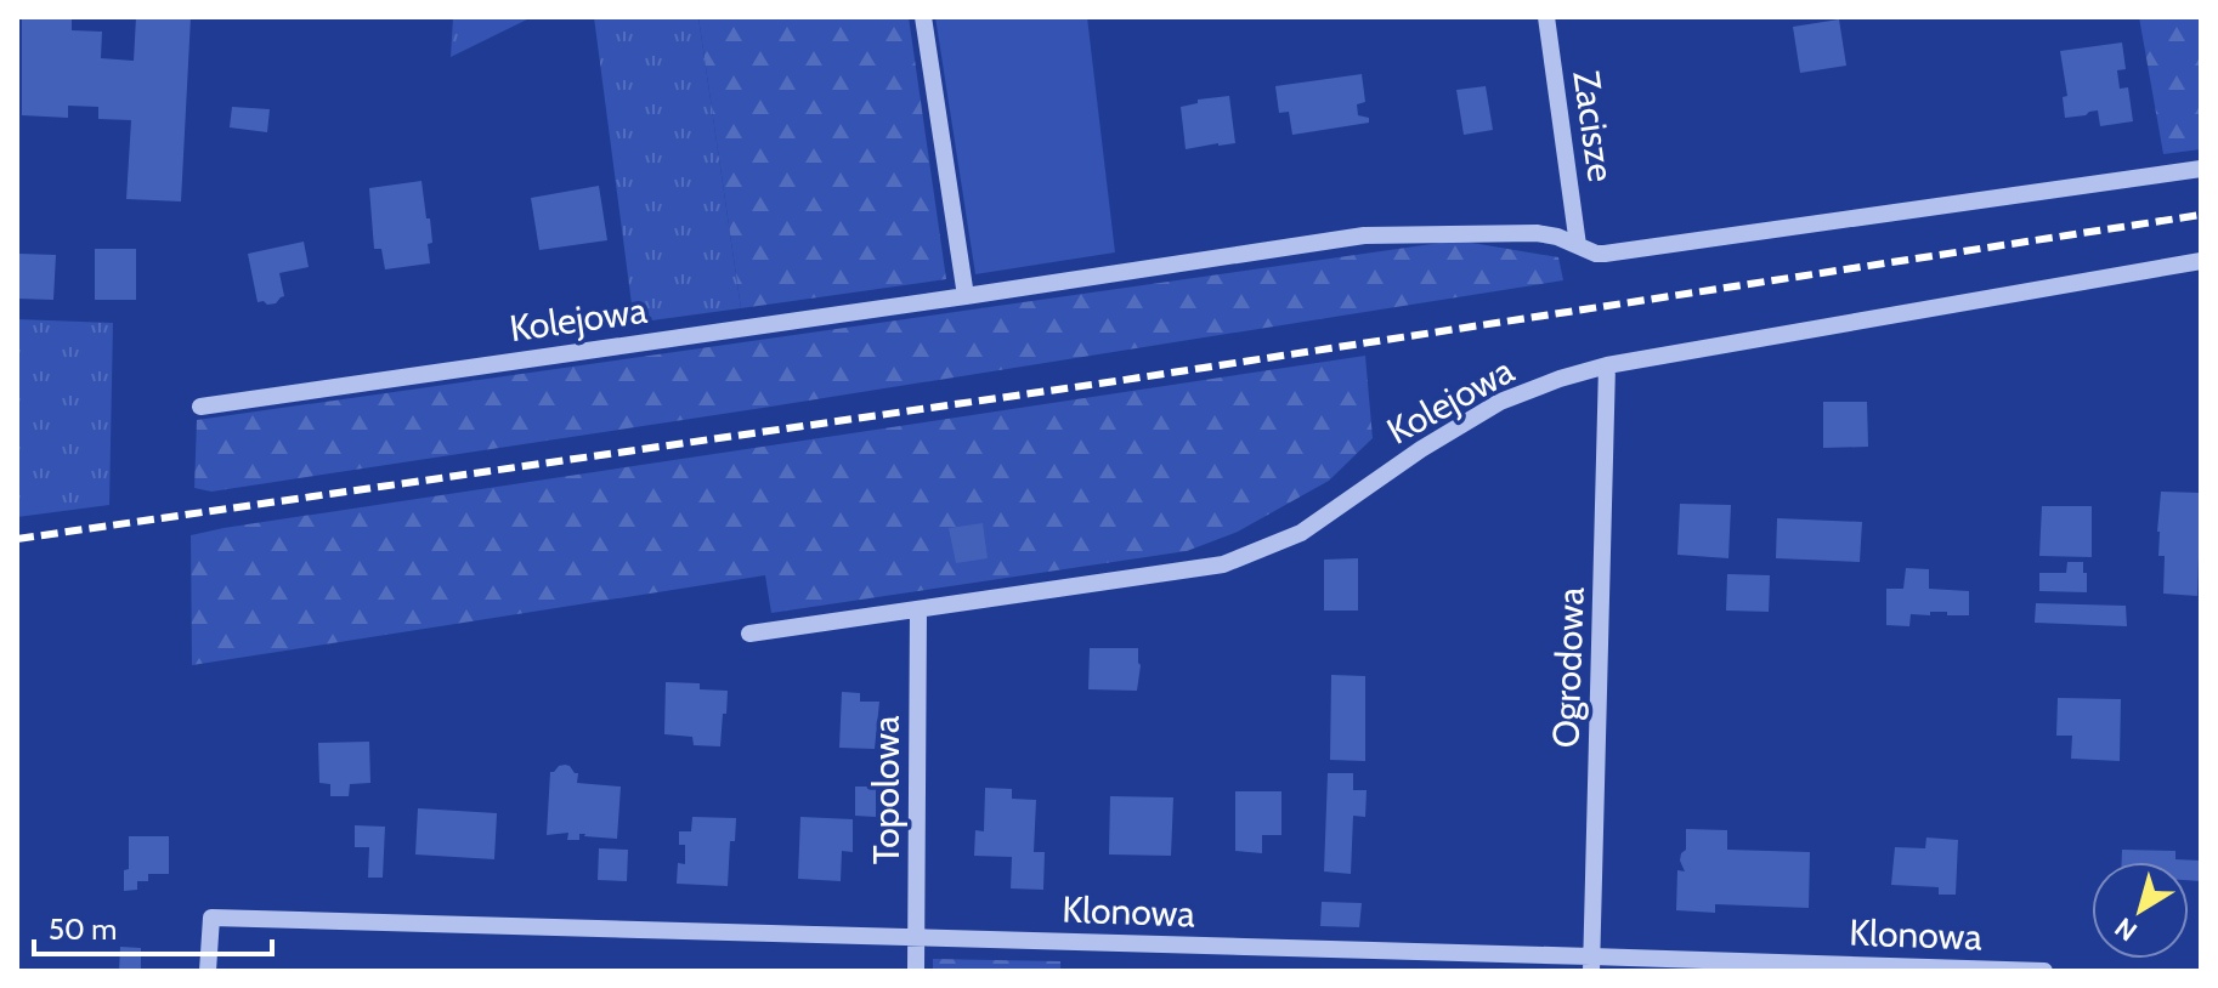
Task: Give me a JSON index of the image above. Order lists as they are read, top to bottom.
{
  "streets": {
    "street": [
      "Zacisze",
      "Kolejowa",
      "Ogrodowa",
      "Topolowa",
      "Klonowa"
    ]
  },
  "crossings": [
    ["Zacisze", "Kolejowa"],
    ["Kolejowa", "Ogrodowa"],
    ["Kolejowa", "Topolowa"],
    ["Ogrodowa", "Klonowa"],
    ["Topolowa", "Klonowa"]
  ],
  "scale_bar": "50 m",
  "north": "bottom left"
}
